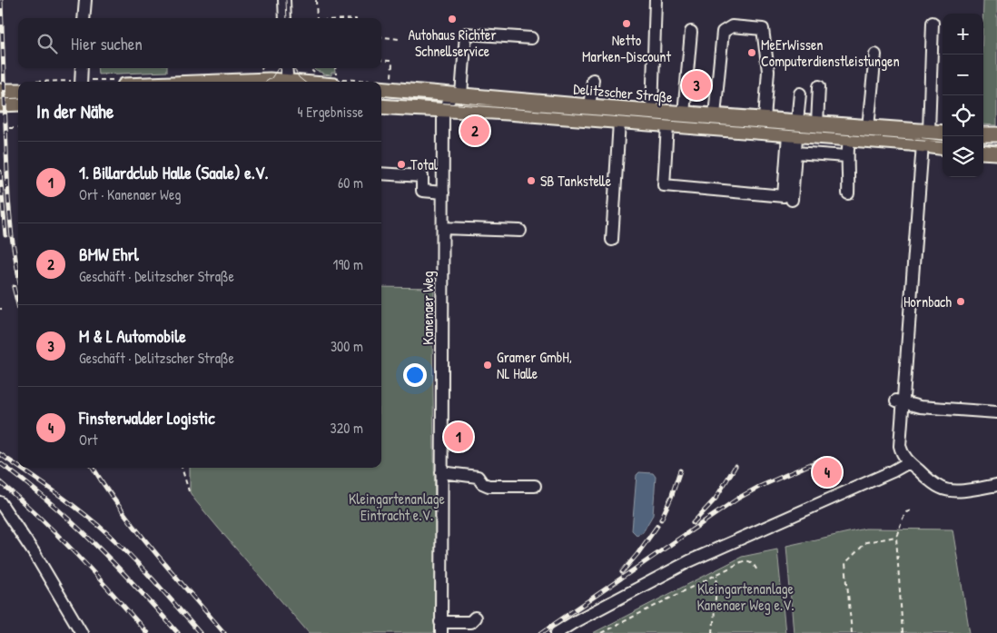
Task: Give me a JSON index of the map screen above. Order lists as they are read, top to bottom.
{
  "streets": {
    "main road": ["Delitzscher Straße"],
    "street": ["Kanenaer Weg"]
  },
  "crossings": [
    ["Delitzscher Straße", "Kanenaer Weg"]
  ],
  "parks": ["Kleingartenanlage Eintracht e.V.", "Kleingartenanlage Kanenaer Weg e.V."],
  "places": [
    "Autohaus Richter Schnellservice",
    "Netto Marken-Discount",
    "MeErWissen Computerdienstleistungen",
    "Total",
    "SB Tankstelle",
    "Hornbach",
    "Gramer GmbH, NL Halle"
  ],
  "page": {
    "map_buttons": ["+", "−"],
    "search": "Hier suchen",
    "pins": [
      "3",
      "2",
      "1",
      "4"
    ],
    "heading": ["In der Nähe", "4 Ergebnisse"],
    "list": [
      {
        "mark": "1",
        "name": "1. Billardclub Halle (Saale) e.V.",
        "note": "Ort · Kanenaer Weg",
        "value": "60 m"
      },
      {
        "mark": "2",
        "name": "BMW Ehrl",
        "note": "Geschäft · Delitzscher Straße",
        "value": "190 m"
      },
      {
        "mark": "3",
        "name": "M & L Automobile",
        "note": "Geschäft · Delitzscher Straße",
        "value": "300 m"
      },
      {
        "mark": "4",
        "name": "Finsterwalder Logistic",
        "note": "Ort",
        "value": "320 m"
      }
    ]
  }
}
